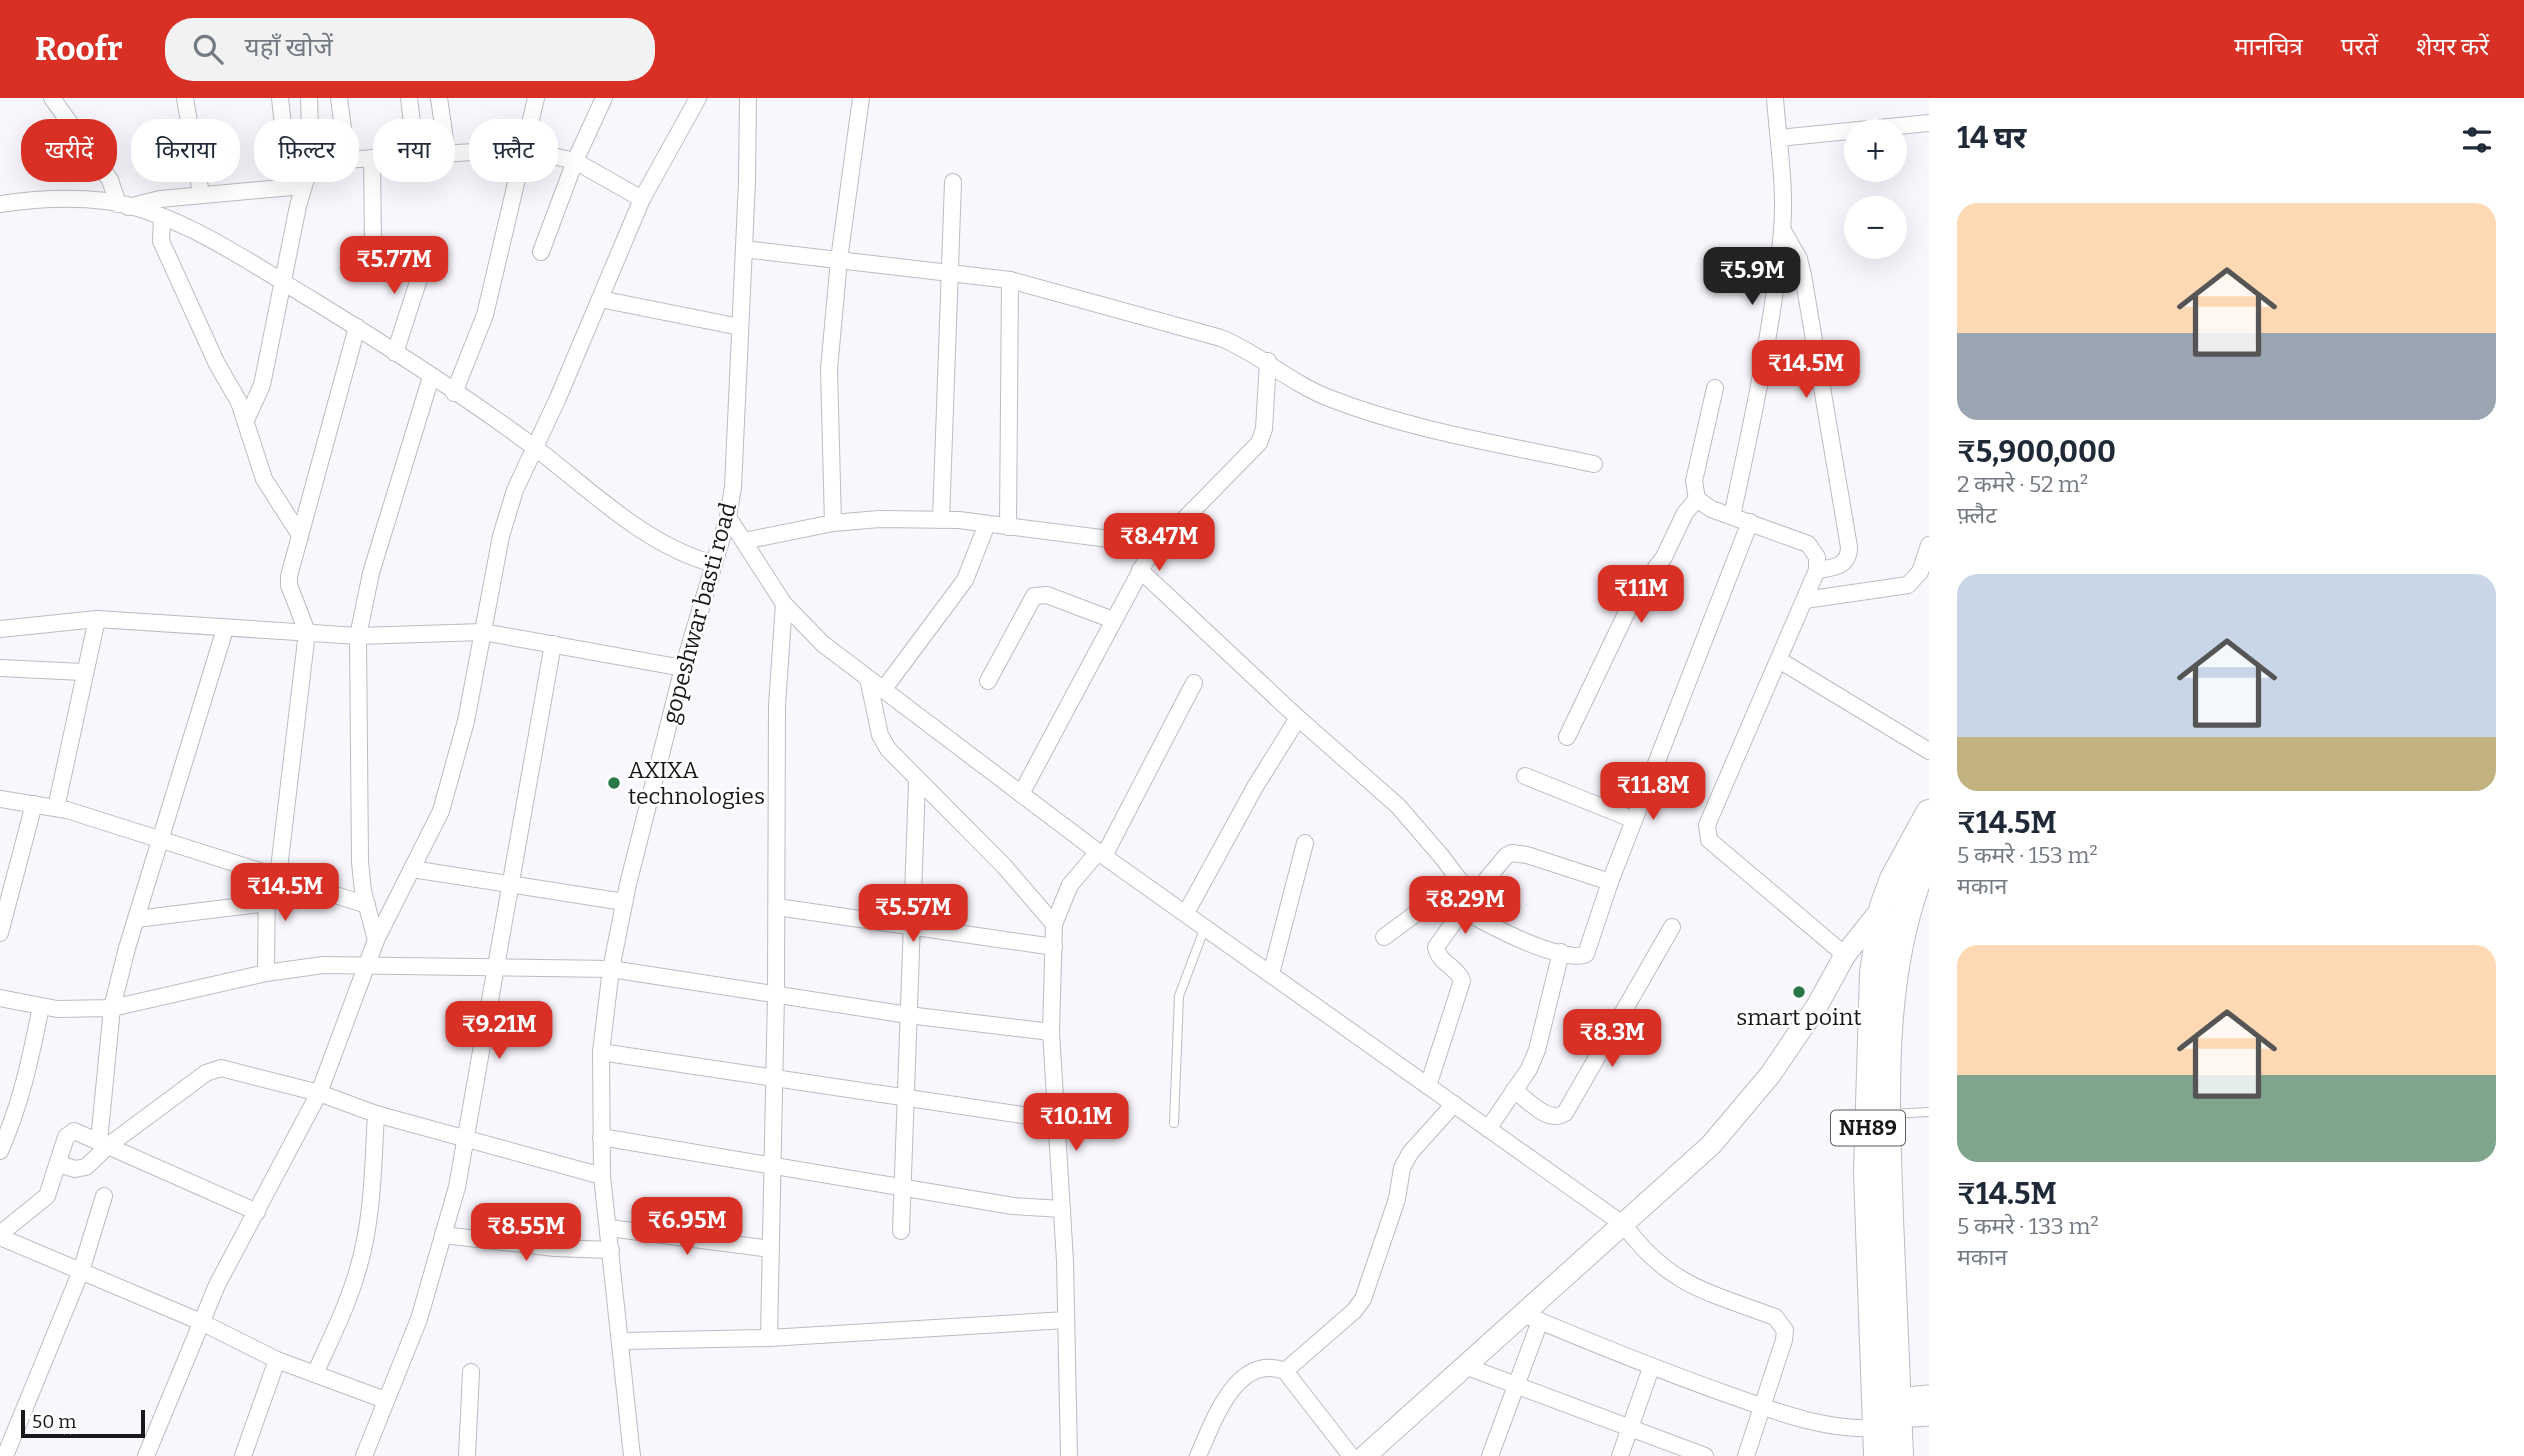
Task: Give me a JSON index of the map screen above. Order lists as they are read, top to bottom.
{
  "streets": {
    "main road": ["NH89"],
    "street": ["gopeshwar basti road"]
  },
  "places": ["AXIXA technologies", "smart point"],
  "scale_bar": "50 m",
  "page": {
    "header": "Roofr",
    "search": "यहाँ खोजें",
    "nav": ["मानचित्र", "परतें", "शेयर करें"],
    "heading": "14 घर",
    "map_buttons": ["+", "−"],
    "chip": [
      "खरीदें",
      "किराया",
      "फ़िल्टर",
      "नया",
      "फ़्लैट"
    ],
    "list": [
      {
        "name": "₹5,900,000",
        "note": "2 कमरे · 52 m² · फ़्लैट"
      },
      {
        "name": "₹14.5M",
        "note": "5 कमरे · 153 m² · मकान"
      },
      {
        "name": "₹14.5M",
        "note": "5 कमरे · 133 m² · मकान"
      }
    ],
    "price": [
      "₹5.77M",
      "₹5.9M",
      "₹14.5M",
      "₹8.47M",
      "₹11M",
      "₹11.8M",
      "₹14.5M",
      "₹8.29M",
      "₹5.57M",
      "₹9.21M",
      "₹8.3M",
      "₹10.1M",
      "₹6.95M",
      "₹8.55M"
    ],
    "scale": "50 m"
  }
}
